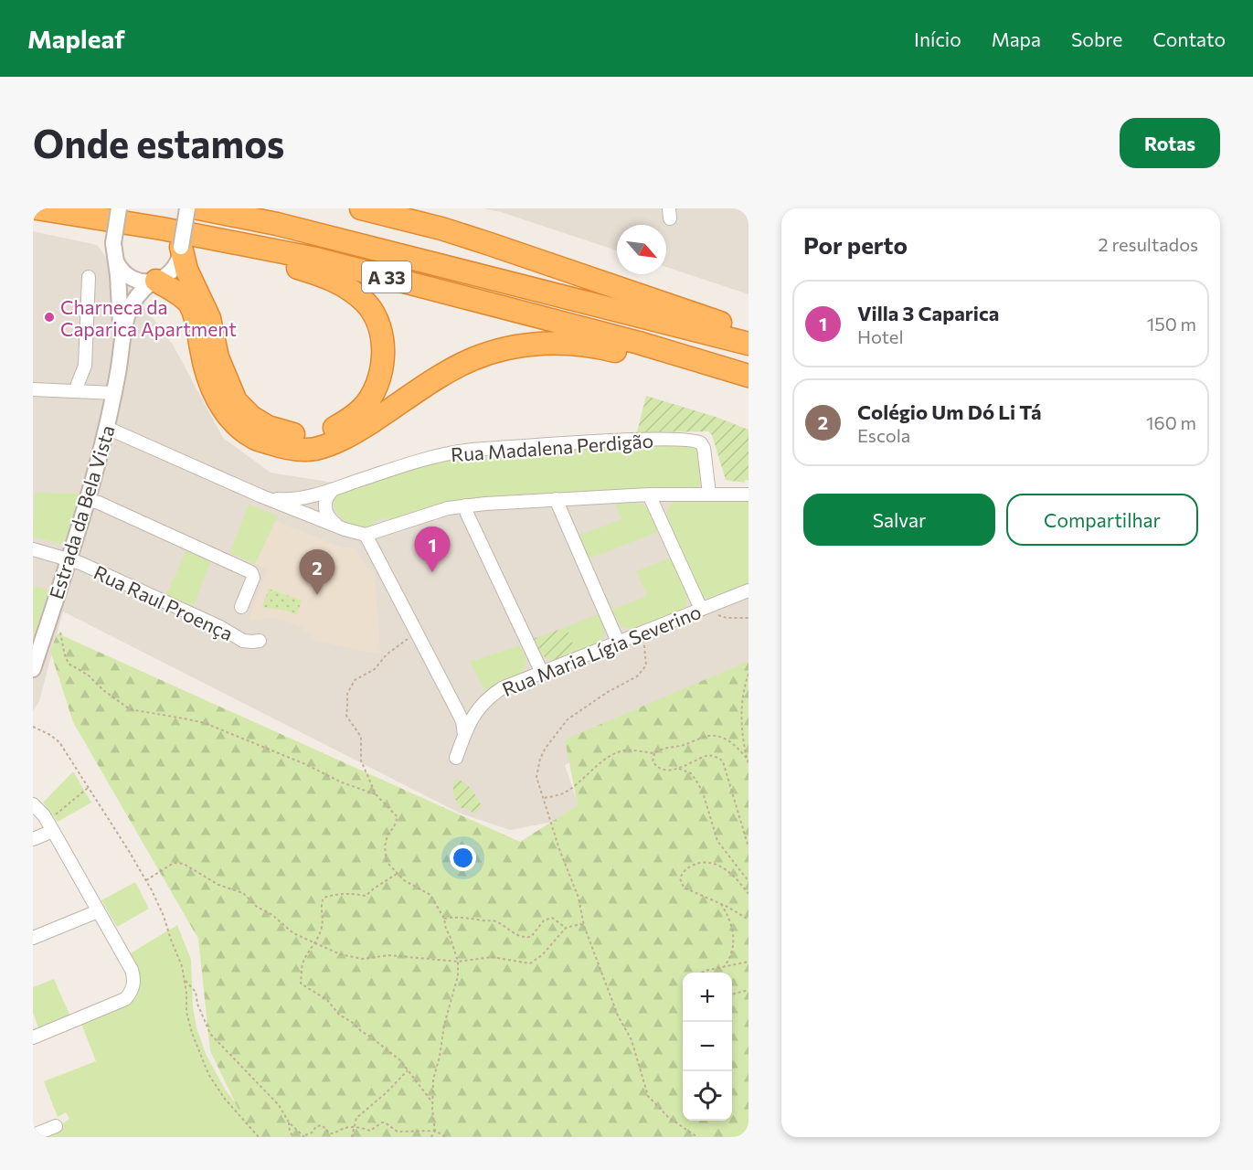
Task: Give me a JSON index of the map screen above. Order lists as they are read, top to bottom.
{
  "streets": {
    "highway": ["A 33"],
    "street": [
      "Rua Madalena Perdigão",
      "Estrada da Bela Vista",
      "Rua Raul Proença",
      "Rua Maria Lígia Severino"
    ]
  },
  "crossings": [
    ["Rua Madalena Perdigão", "Estrada da Bela Vista"],
    ["Estrada da Bela Vista", "Rua Raul Proença"]
  ],
  "places": ["Charneca da Caparica Apartment"],
  "north": "bottom right",
  "page": {
    "header": "Mapleaf",
    "nav": [
      "Início",
      "Mapa",
      "Sobre",
      "Contato"
    ],
    "buttons": [
      "Rotas",
      ["Salvar", "Compartilhar"]
    ],
    "title": "Onde estamos",
    "heading": ["Por perto", "2 resultados"],
    "list": [
      {
        "mark": "1",
        "name": "Villa 3 Caparica",
        "note": "Hotel",
        "value": "150 m"
      },
      {
        "mark": "2",
        "name": "Colégio Um Dó Li Tá",
        "note": "Escola",
        "value": "160 m"
      }
    ],
    "pins": ["1", "2"],
    "map_buttons": ["+", "−"]
  }
}
